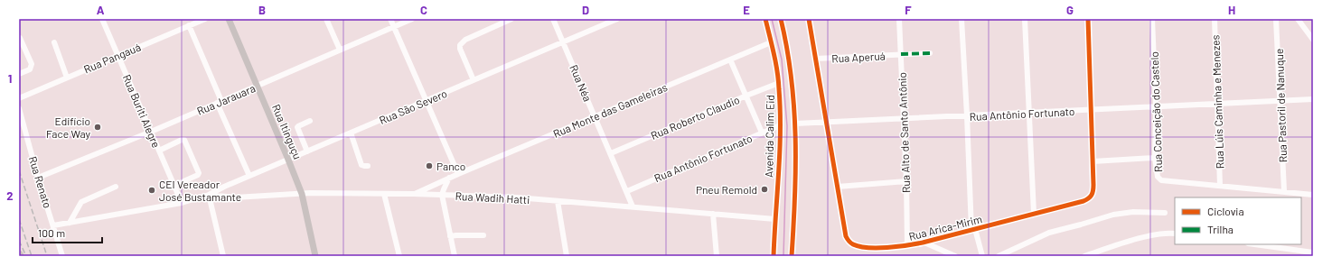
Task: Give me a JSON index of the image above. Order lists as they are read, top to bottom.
{
  "streets": {
    "main road": ["Rua Itinguçu", "Avenida Calim Eid"],
    "street": [
      "Rua Aperuá",
      "Rua Pangauá",
      "Rua Néa",
      "Rua Jarauara",
      "Rua Lúis Caminha e Menezes",
      "Rua Pastoril de Nanuque",
      "Rua São Severo",
      "Rua Monte das Gameleiras",
      "Rua Buriti Alegre",
      "Rua Conceição do Castelo",
      "Rua Antônio Fortunato",
      "Rua Roberto Claudio",
      "Rua Alto de Santo Antônio",
      "Rua Renato",
      "Rua Wadih Hatti",
      "Rua Arica-Mirim"
    ]
  },
  "crossings": [
    ["Rua Aperuá", "Rua Alto de Santo Antônio"],
    ["Rua Aperuá", "Rua Arica-Mirim"],
    ["Rua Pangauá", "Rua Buriti Alegre"],
    ["Rua Néa", "Rua São Severo"],
    ["Rua Néa", "Rua Monte das Gameleiras"],
    ["Rua Néa", "Rua Antônio Fortunato"],
    ["Rua Néa", "Rua Roberto Claudio"],
    ["Rua Néa", "Rua Wadih Hatti"],
    ["Rua Jarauara", "Rua Buriti Alegre"],
    ["Rua Jarauara", "Rua Itinguçu"],
    ["Rua Jarauara", "Rua Renato"],
    ["Rua Lúis Caminha e Menezes", "Rua Conceição do Castelo"],
    ["Rua Lúis Caminha e Menezes", "Rua Antônio Fortunato"],
    ["Rua Pastoril de Nanuque", "Rua Conceição do Castelo"],
    ["Rua Pastoril de Nanuque", "Rua Antônio Fortunato"],
    ["Rua São Severo", "Rua Itinguçu"],
    ["Rua São Severo", "Rua Wadih Hatti"],
    ["Rua Monte das Gameleiras", "Avenida Calim Eid"],
    ["Rua Monte das Gameleiras", "Rua Wadih Hatti"],
    ["Rua Conceição do Castelo", "Rua Antônio Fortunato"],
    ["Rua Antônio Fortunato", "Rua Alto de Santo Antônio"],
    ["Rua Antônio Fortunato", "Avenida Calim Eid"],
    ["Rua Antônio Fortunato", "Rua Arica-Mirim"],
    ["Rua Roberto Claudio", "Avenida Calim Eid"],
    ["Rua Itinguçu", "Rua Wadih Hatti"],
    ["Rua Alto de Santo Antônio", "Rua Arica-Mirim"],
    ["Avenida Calim Eid", "Rua Wadih Hatti"]
  ],
  "places": [
    "Edifício Face Way",
    "Panco",
    "Pneu Remold",
    "CEI Vereador José Bustamante"
  ],
  "legend": ["Ciclovia", "Trilha"],
  "scale_bar": "100 m",
  "grid": {
    "columns": [
      "A",
      "B",
      "C",
      "D",
      "E",
      "F",
      "G",
      "H"
    ],
    "rows": ["1", "2"]
  }
}
